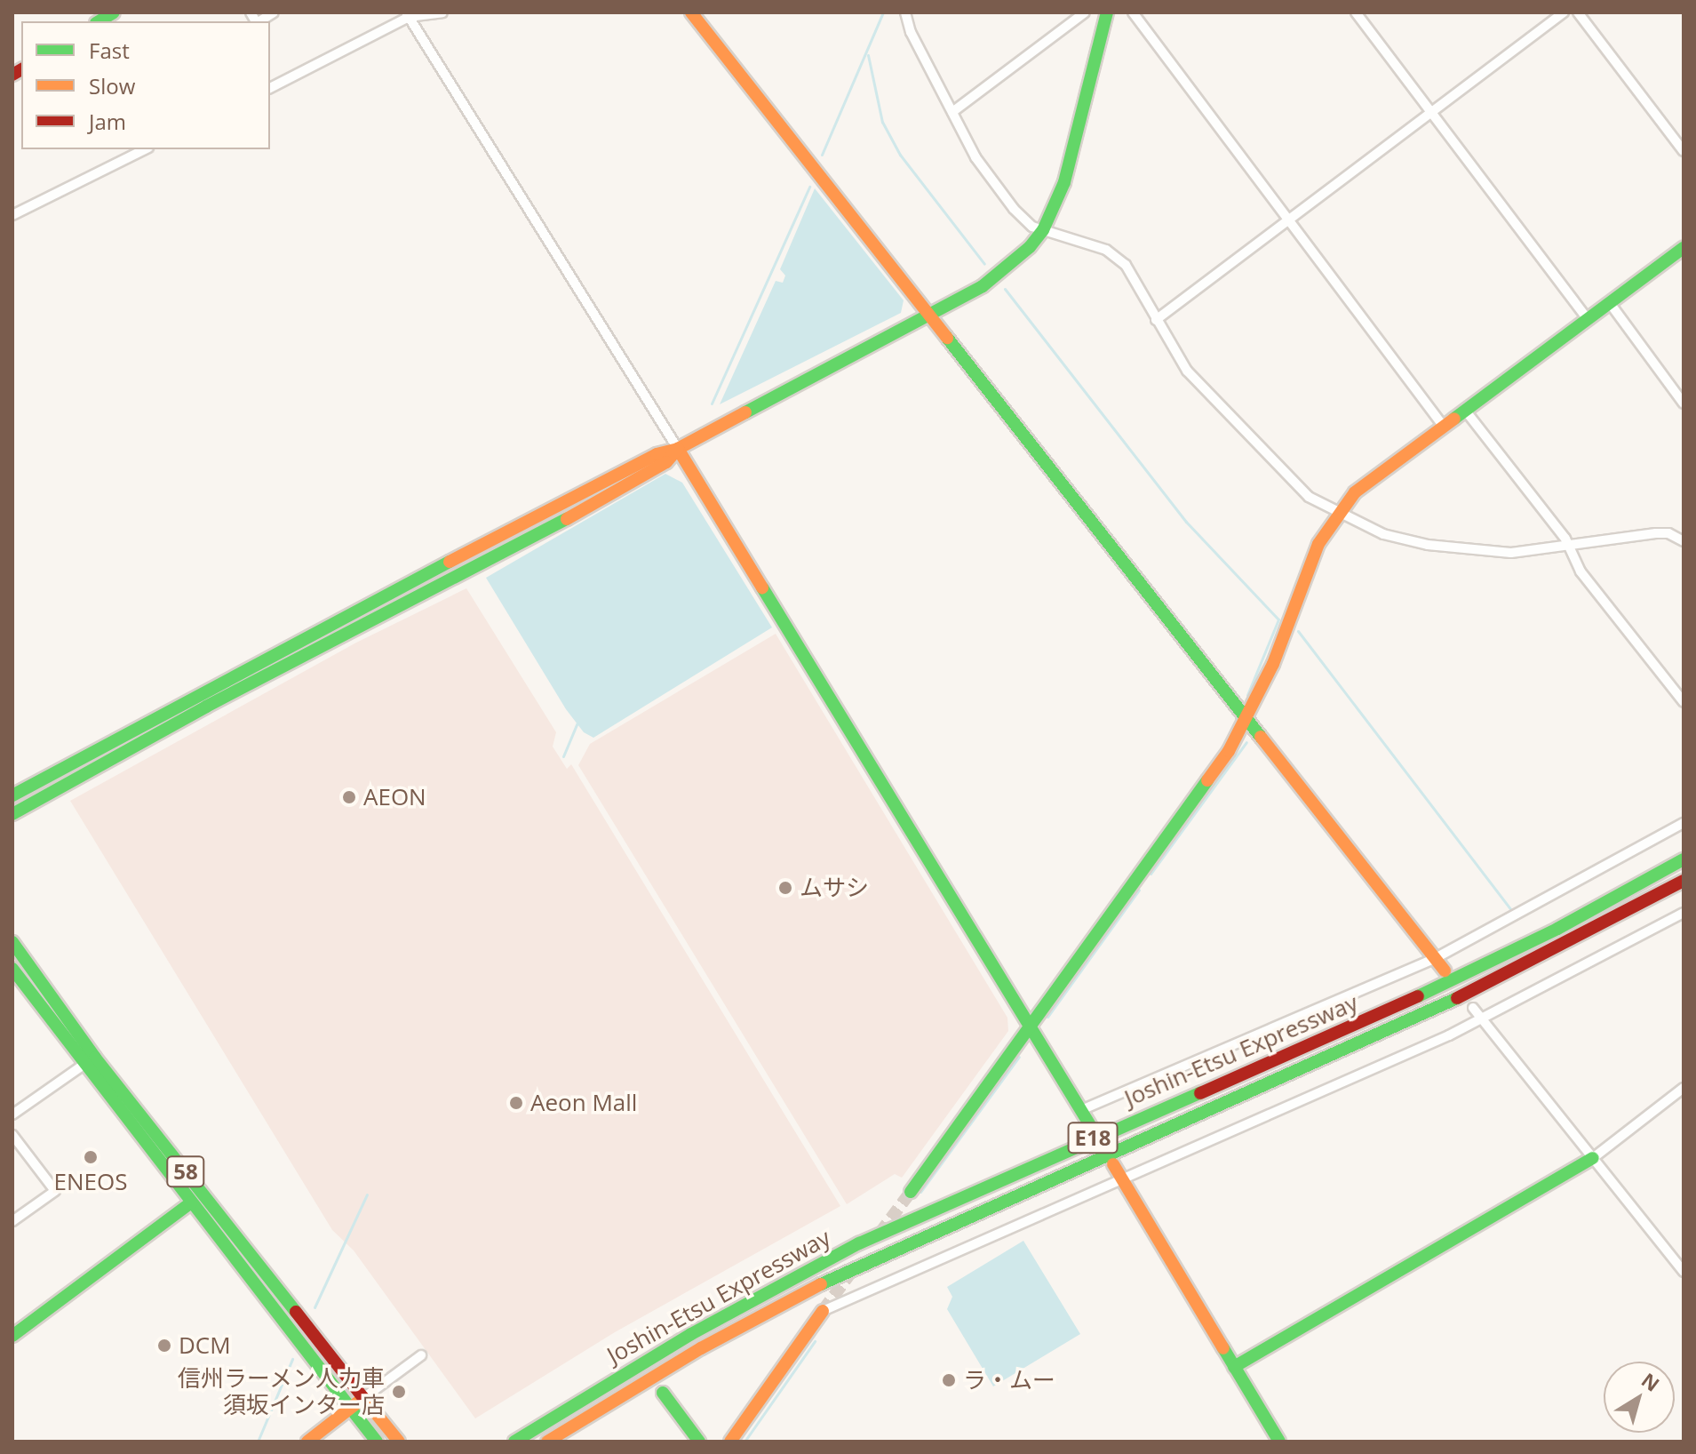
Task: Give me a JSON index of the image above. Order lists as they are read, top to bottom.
{
  "streets": {
    "main road": ["Joshin-Etsu Expressway", "E18", "58"]
  },
  "places": [
    "AEON",
    "ムサシ",
    "Aeon Mall",
    "ENEOS",
    "DCM",
    "ラ・ムー",
    "信州ラーメン人力車 須坂インター店"
  ],
  "legend": ["Fast", "Slow", "Jam"],
  "north": "top right"
}
